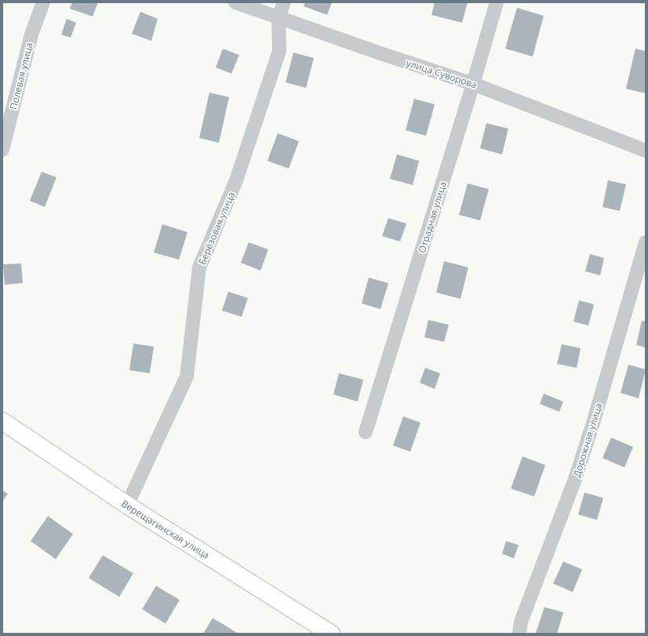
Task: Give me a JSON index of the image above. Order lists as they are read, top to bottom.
{
  "streets": {
    "main road": ["Верещагинская улица"],
    "street": [
      "улица Суворова",
      "Полевая улица",
      "Отрадная улица",
      "Берёзовая улица",
      "Дорожная улица"
    ]
  },
  "crossings": [
    ["улица Суворова", "Отрадная улица"],
    ["улица Суворова", "Берёзовая улица"],
    ["Берёзовая улица", "Верещагинская улица"]
  ]
}
